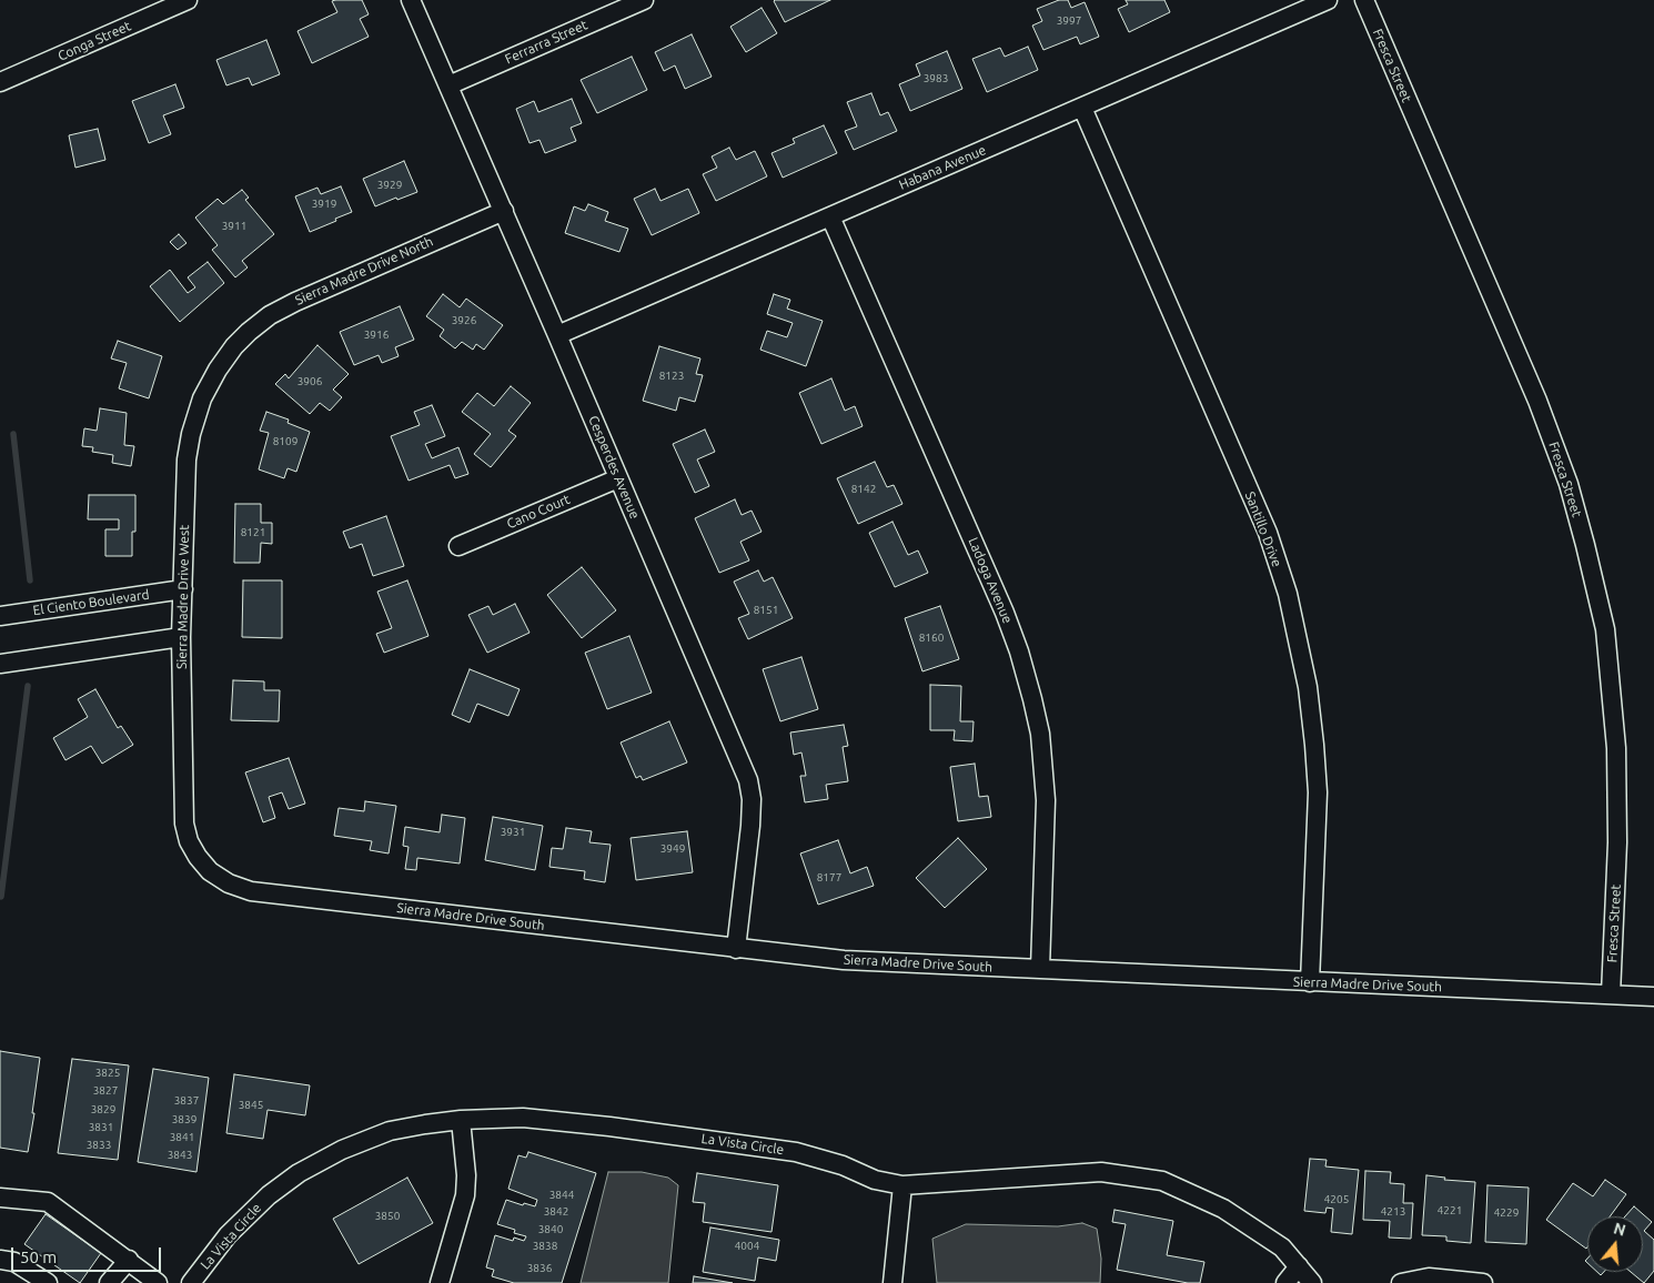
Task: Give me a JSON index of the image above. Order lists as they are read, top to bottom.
{
  "streets": {
    "street": [
      "Conga Street",
      "Ferrarra Street",
      "Fresca Street",
      "Habana Avenue",
      "Sierra Madre Drive North",
      "Cesperdes Avenue",
      "Cano Court",
      "Santillo Drive",
      "Ladoga Avenue",
      "Sierra Madre Drive West",
      "El Ciento Boulevard",
      "Sierra Madre Drive South",
      "La Vista Circle"
    ]
  },
  "crossings": [
    ["Ferrarra Street", "Cesperdes Avenue"],
    ["Fresca Street", "Sierra Madre Drive South"],
    ["Habana Avenue", "Cesperdes Avenue"],
    ["Habana Avenue", "Santillo Drive"],
    ["Habana Avenue", "Ladoga Avenue"],
    ["Sierra Madre Drive North", "Cesperdes Avenue"],
    ["Sierra Madre Drive North", "Sierra Madre Drive West"],
    ["Cesperdes Avenue", "Cano Court"],
    ["Cesperdes Avenue", "Sierra Madre Drive South"],
    ["Santillo Drive", "Sierra Madre Drive South"],
    ["Ladoga Avenue", "Sierra Madre Drive South"],
    ["Sierra Madre Drive West", "El Ciento Boulevard"],
    ["Sierra Madre Drive West", "Sierra Madre Drive South"]
  ],
  "house_numbers": [
    "3997",
    "3983",
    "3929",
    "3919",
    "3911",
    "3926",
    "3916",
    "8123",
    "3906",
    "8109",
    "8142",
    "8121",
    "8151",
    "8160",
    "3931",
    "3949",
    "8177",
    "3825",
    "3827",
    "3837",
    "3845",
    "3829",
    "3839",
    "3831",
    "3841",
    "3833",
    "3843",
    "3844",
    "4205",
    "4221",
    "3842",
    "4213",
    "4229",
    "3850",
    "3840",
    "3838",
    "4004",
    "3836"
  ],
  "scale_bar": "50 m",
  "north": "top"
}
